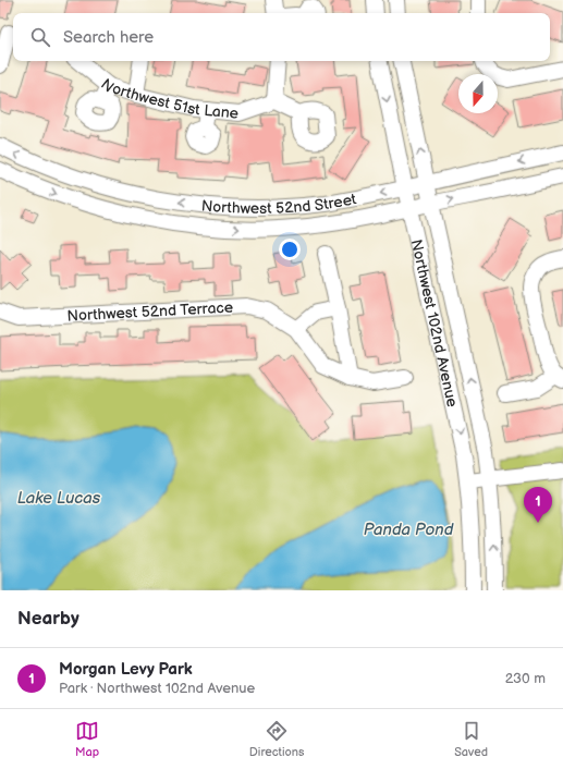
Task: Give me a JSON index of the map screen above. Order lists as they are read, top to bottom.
{
  "streets": {
    "street": [
      "Northwest 51st Lane",
      "Northwest 52nd Street",
      "Northwest 52nd Terrace",
      "Northwest 102nd Avenue"
    ]
  },
  "crossings": [
    ["Northwest 52nd Street", "Northwest 102nd Avenue"]
  ],
  "water": ["Lake Lucas", "Panda Pond"],
  "north": "bottom",
  "page": {
    "search": "Search here",
    "pins": "1",
    "heading": "Nearby",
    "list": [
      {
        "mark": "1",
        "name": "Morgan Levy Park",
        "note": "Park · Northwest 102nd Avenue",
        "value": "230 m"
      }
    ],
    "nav": ["Map", "Directions", "Saved"]
  }
}
